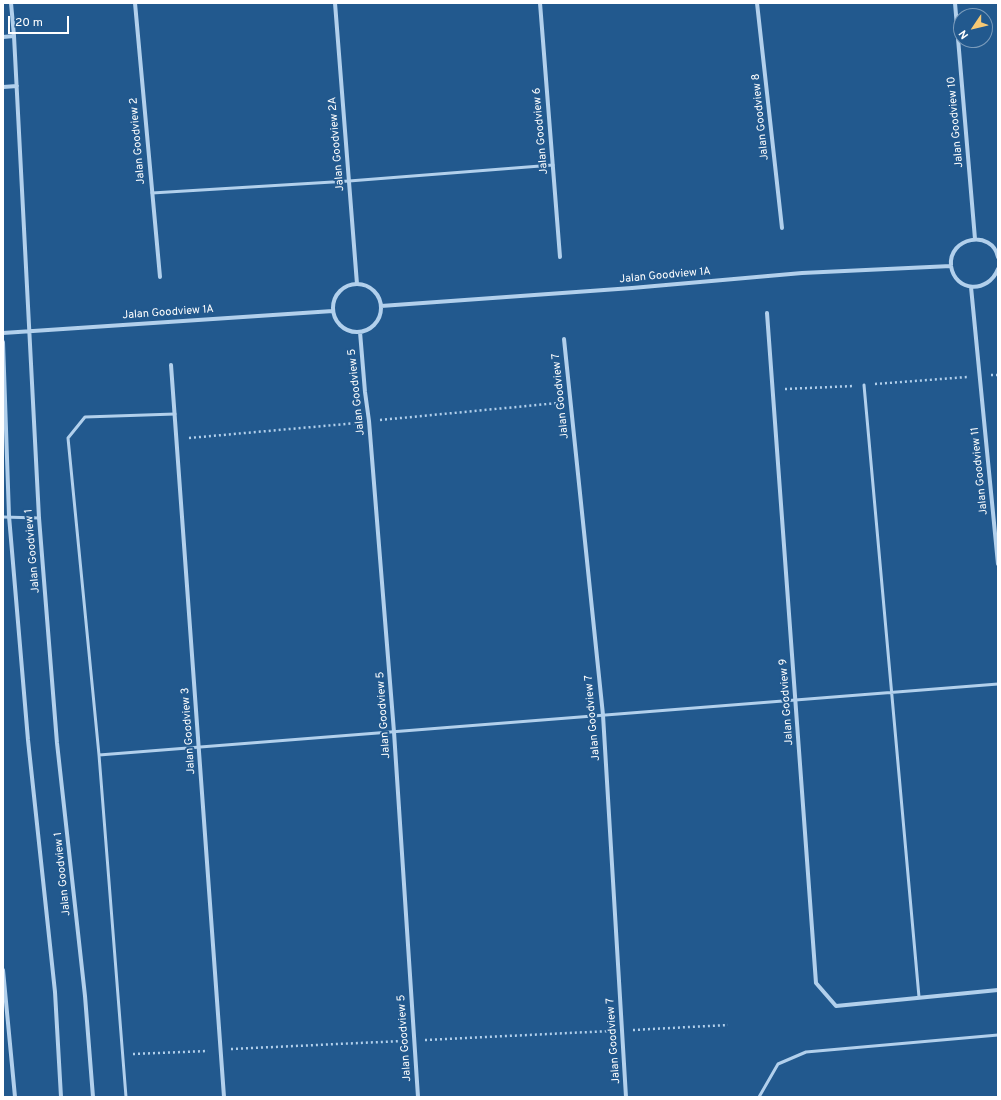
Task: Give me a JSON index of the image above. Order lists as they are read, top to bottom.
{
  "streets": {
    "street": [
      "Jalan Goodview 8",
      "Jalan Goodview 10",
      "Jalan Goodview 6",
      "Jalan Goodview 2",
      "Jalan Goodview 2A",
      "Jalan Goodview 1A",
      "Jalan Goodview 5",
      "Jalan Goodview 7",
      "Jalan Goodview 11",
      "Jalan Goodview 1",
      "Jalan Goodview 9",
      "Jalan Goodview 3"
    ]
  },
  "crossings": [
    ["Jalan Goodview 2A", "Jalan Goodview 1A"],
    ["Jalan Goodview 2A", "Jalan Goodview 5"],
    ["Jalan Goodview 1A", "Jalan Goodview 5"],
    ["Jalan Goodview 1A", "Jalan Goodview 1"]
  ],
  "scale_bar": "20 m",
  "north": "bottom left"
}
